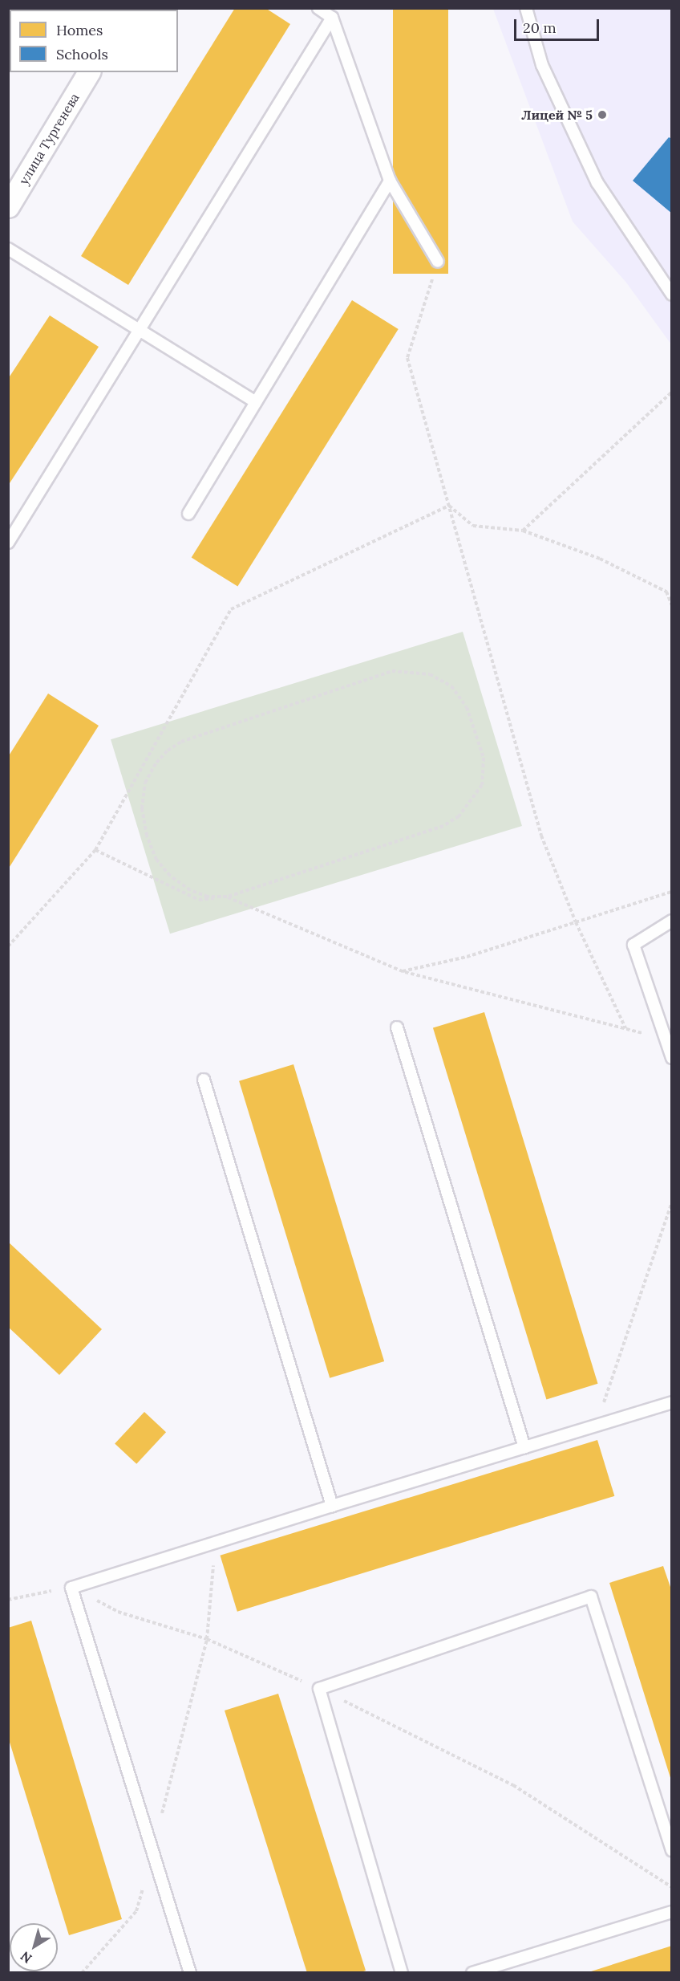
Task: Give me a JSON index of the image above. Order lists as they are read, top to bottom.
{
  "streets": {
    "street": ["улица Тургенева"]
  },
  "places": ["Лицей № 5"],
  "legend": ["Homes", "Schools"],
  "scale_bar": "20 m",
  "north": "bottom left"
}
